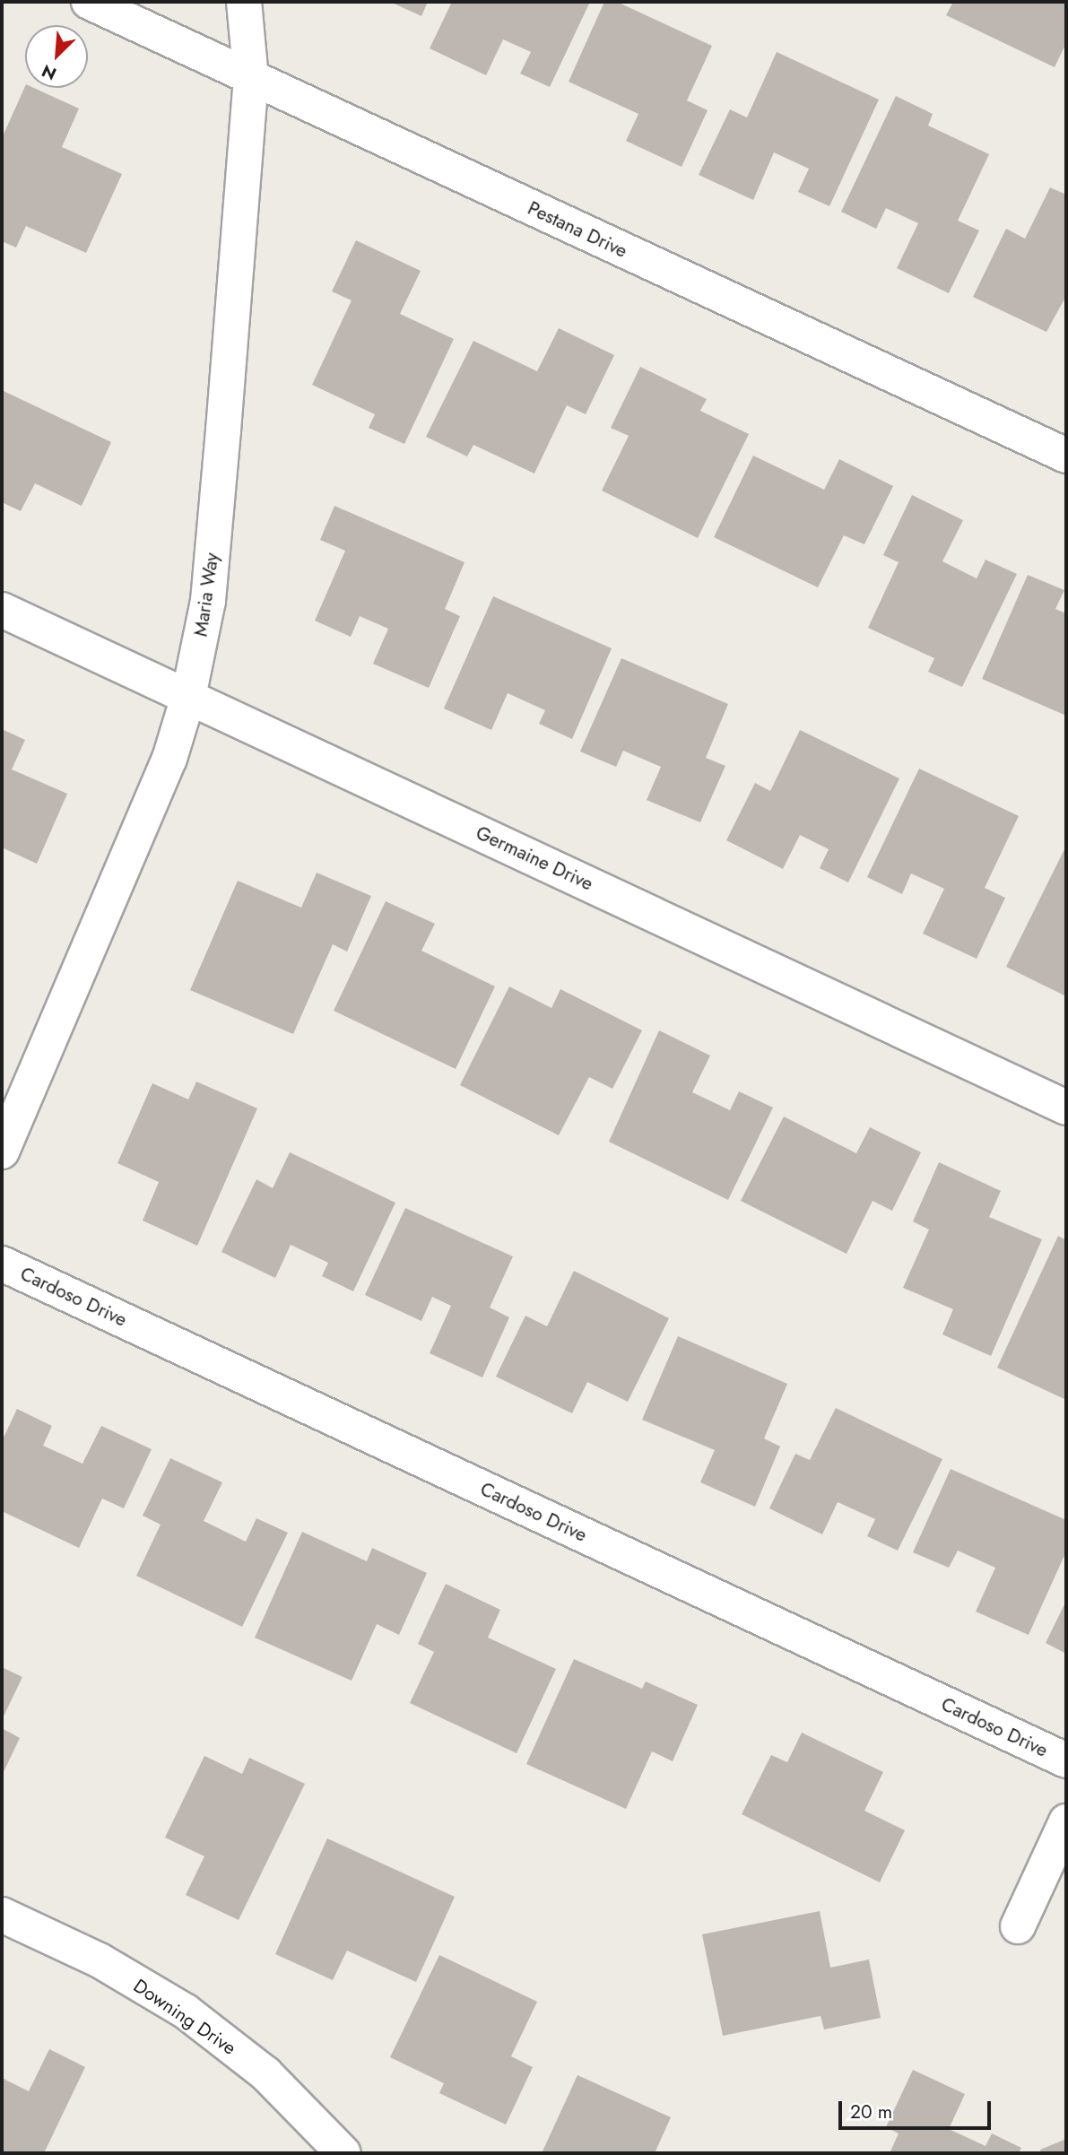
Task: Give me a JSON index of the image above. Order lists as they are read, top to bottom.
{
  "streets": {
    "street": [
      "Pestana Drive",
      "Maria Way",
      "Germaine Drive",
      "Cardoso Drive",
      "Downing Drive"
    ]
  },
  "crossings": [
    ["Pestana Drive", "Maria Way"],
    ["Maria Way", "Germaine Drive"]
  ],
  "scale_bar": "20 m",
  "north": "bottom left"
}
